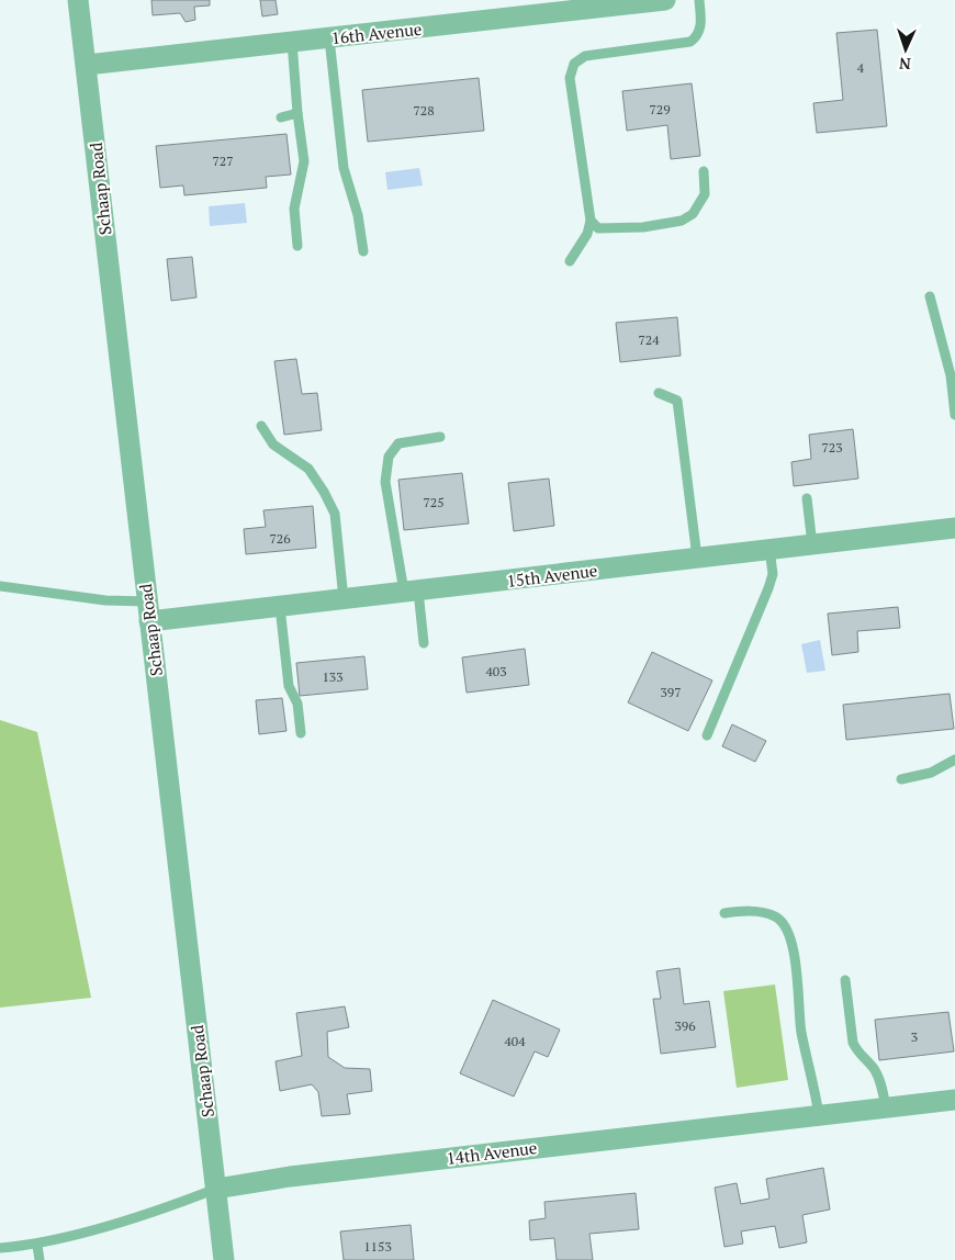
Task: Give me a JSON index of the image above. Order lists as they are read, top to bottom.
{
  "streets": {
    "street": [
      "16th Avenue",
      "Schaap Road",
      "15th Avenue",
      "14th Avenue"
    ]
  },
  "crossings": [
    ["16th Avenue", "Schaap Road"],
    ["Schaap Road", "15th Avenue"],
    ["Schaap Road", "14th Avenue"]
  ],
  "house_numbers": [
    "4",
    "729",
    "728",
    "727",
    "724",
    "723",
    "725",
    "726",
    "403",
    "133",
    "397",
    "396",
    "3",
    "404",
    "1153"
  ],
  "north": "bottom"
}
